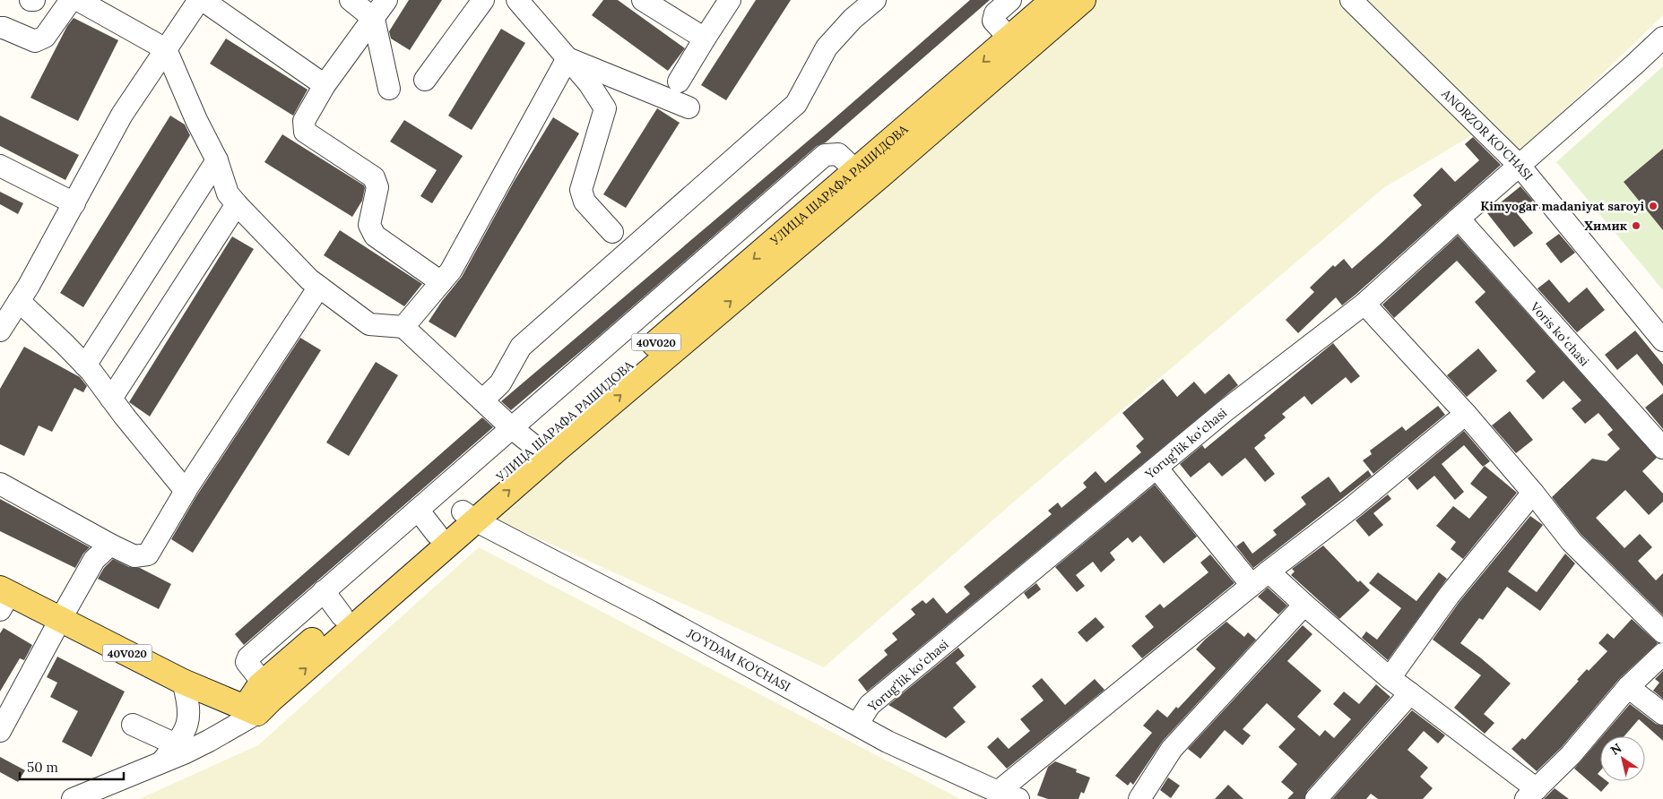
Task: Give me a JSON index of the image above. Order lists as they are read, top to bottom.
{
  "streets": {
    "main road": ["УЛИЦА ШАРАФА РАШИДОВА", "40V020"],
    "street": [
      "ANORZOR KO'CHASI",
      "Voris koʻchasi",
      "Yorugʻlik koʻchasi",
      "JO'YDAM KO'CHASI"
    ]
  },
  "crossings": [
    ["ANORZOR KO'CHASI", "Yorugʻlik koʻchasi"],
    ["УЛИЦА ШАРАФА РАШИДОВА", "40V020"],
    ["УЛИЦА ШАРАФА РАШИДОВА", "JO'YDAM KO'CHASI"],
    ["Voris koʻchasi", "Yorugʻlik koʻchasi"],
    ["Yorugʻlik koʻchasi", "JO'YDAM KO'CHASI"]
  ],
  "places": ["Kimyogar madaniyat saroyi", "Химик"],
  "scale_bar": "50 m",
  "north": "top left"
}
